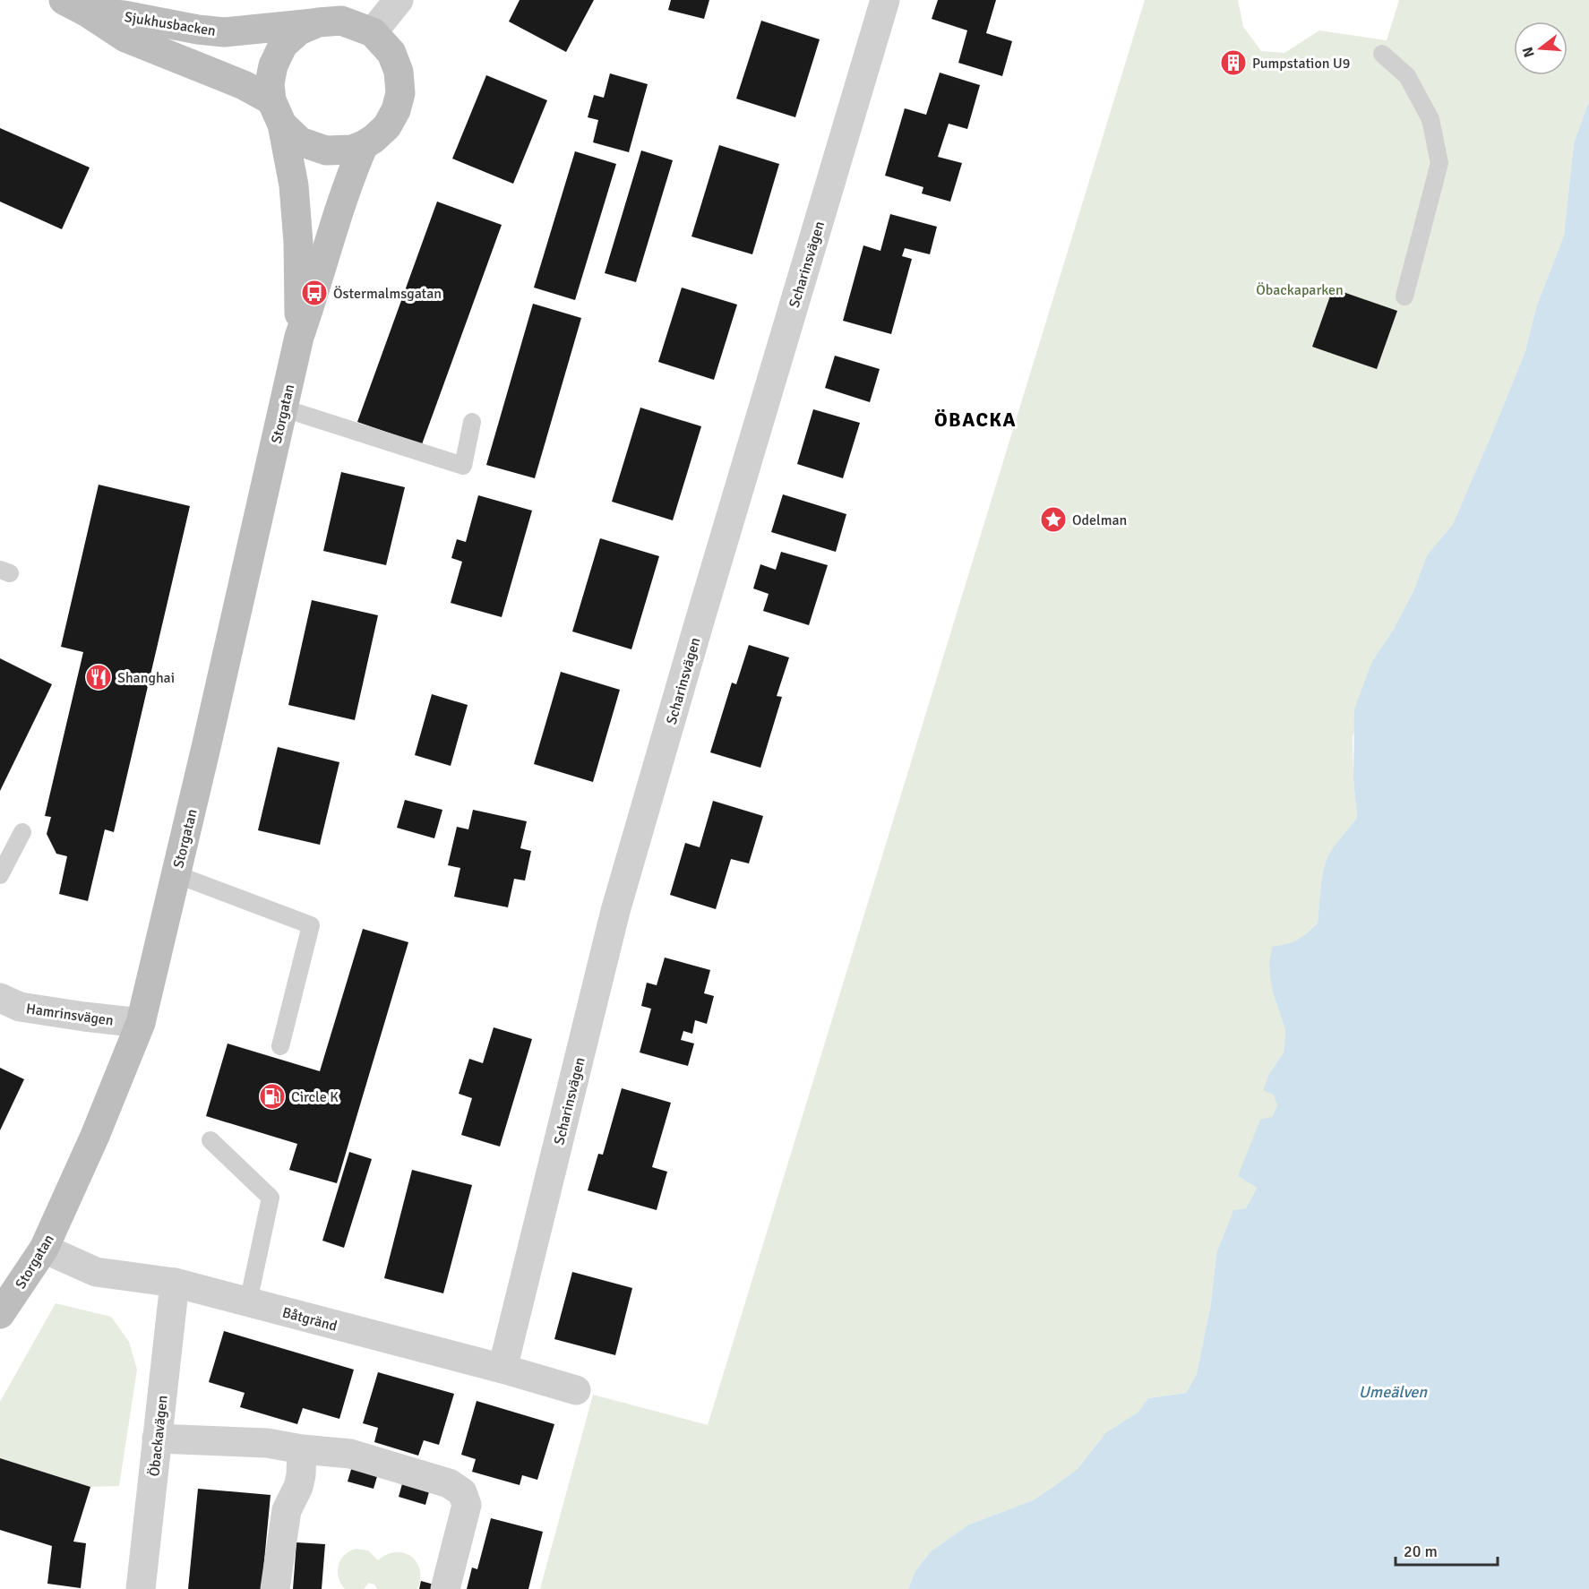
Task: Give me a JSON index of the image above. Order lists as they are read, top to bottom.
{
  "streets": {
    "street": [
      "Sjukhusbacken",
      "Scharinsvägen",
      "Storgatan",
      "Hamrinsvägen",
      "Båtgränd",
      "Öbackavägen"
    ]
  },
  "crossings": [
    ["Sjukhusbacken", "Storgatan"],
    ["Scharinsvägen", "Båtgränd"],
    ["Storgatan", "Hamrinsvägen"],
    ["Storgatan", "Båtgränd"],
    ["Båtgränd", "Öbackavägen"]
  ],
  "districts": ["ÖBACKA"],
  "water": ["Umeälven"],
  "parks": ["Öbackaparken"],
  "places": {
    "building": ["Pumpstation U9"],
    "bus stop": ["Östermalmsgatan"],
    "place": ["Odelman"],
    "restaurant": ["Shanghai"],
    "fuel station": ["Circle K"]
  },
  "scale_bar": "20 m",
  "north": "left"
}
